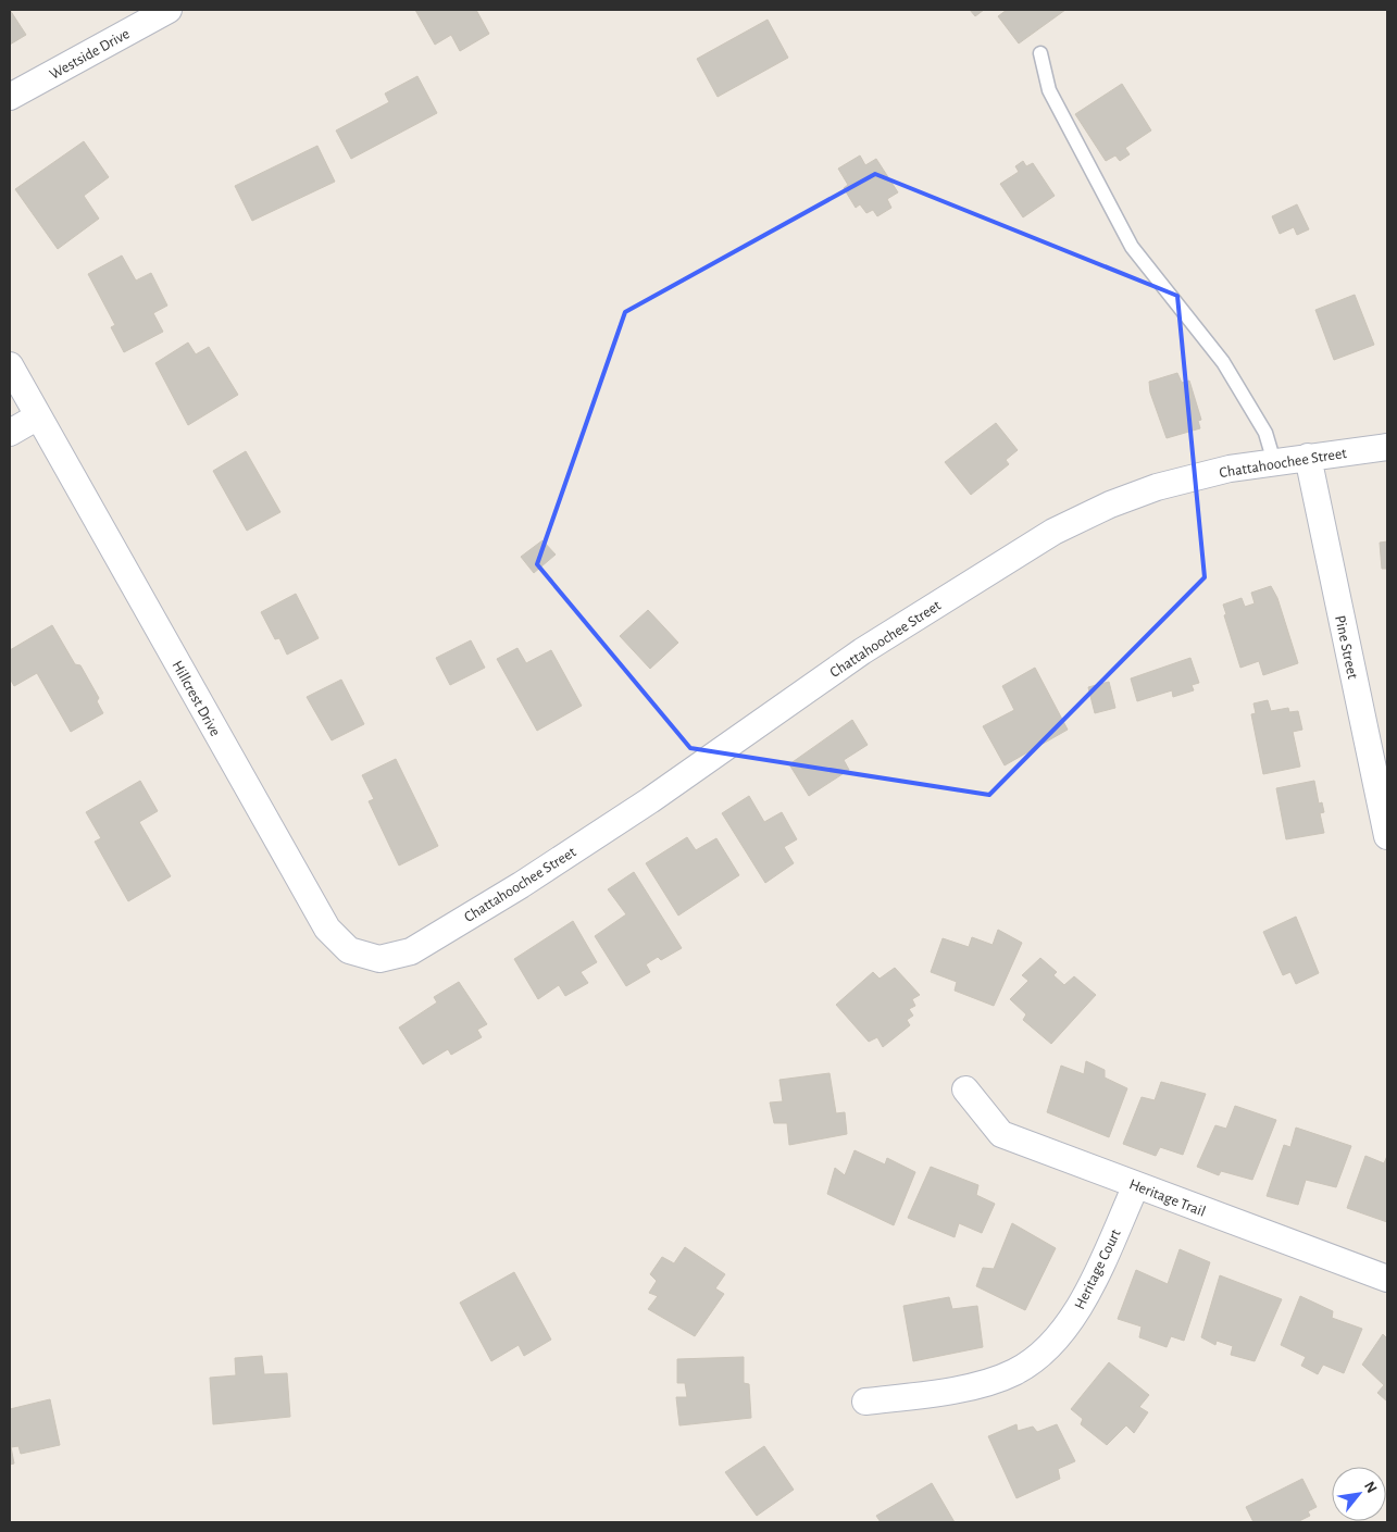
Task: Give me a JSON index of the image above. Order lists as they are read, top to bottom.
{
  "streets": {
    "street": [
      "Westside Drive",
      "Chattahoochee Street",
      "Pine Street",
      "Hillcrest Drive",
      "Heritage Trail",
      "Heritage Court"
    ]
  },
  "crossings": [
    ["Chattahoochee Street", "Pine Street"],
    ["Chattahoochee Street", "Hillcrest Drive"],
    ["Heritage Trail", "Heritage Court"]
  ],
  "north": "top right"
}
